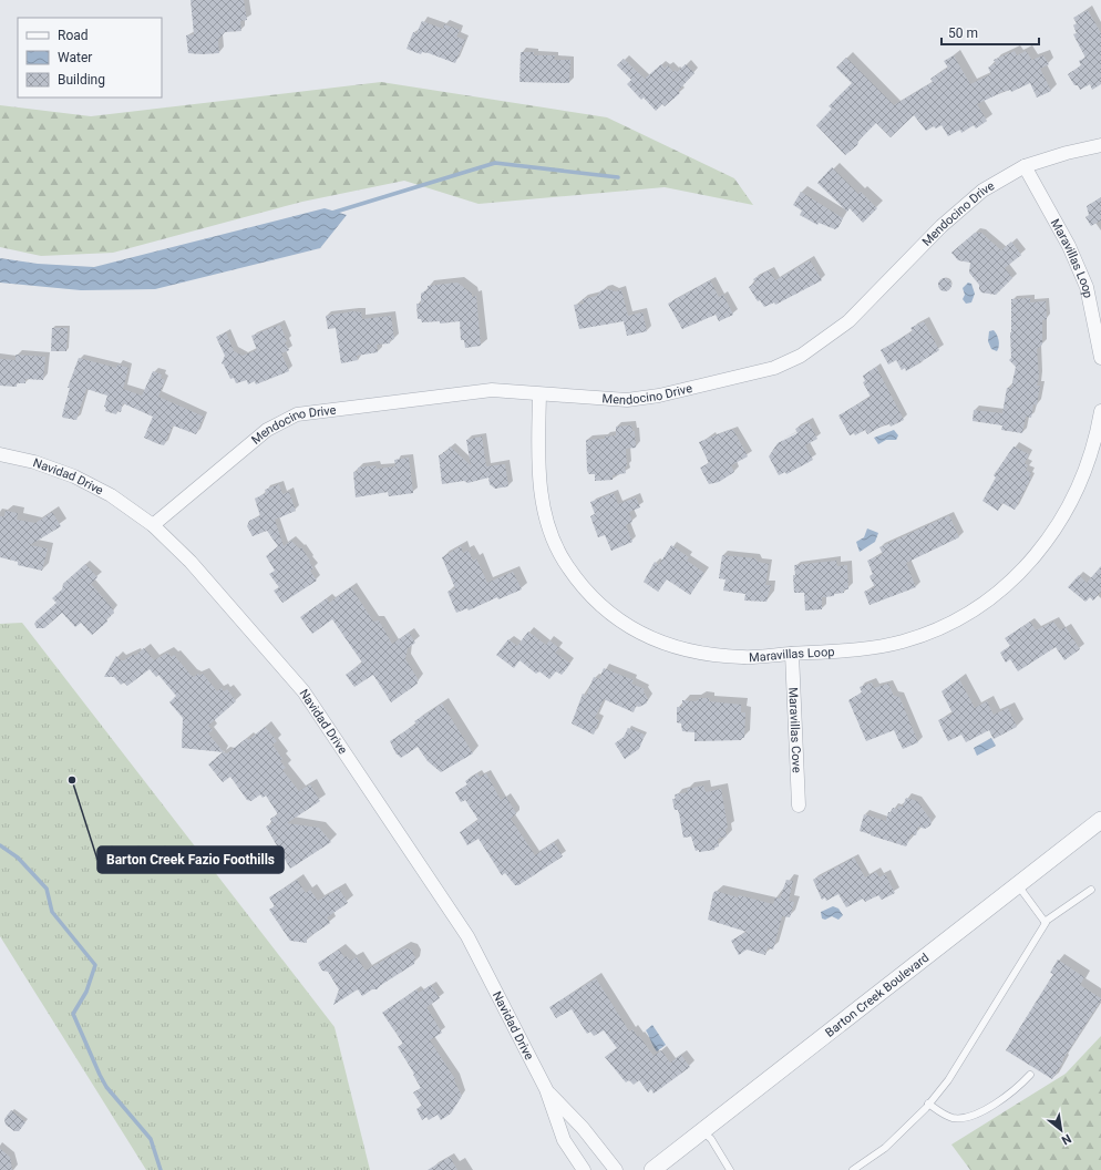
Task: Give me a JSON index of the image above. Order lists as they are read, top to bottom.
{
  "streets": {
    "street": [
      "Mendocino Drive",
      "Maravillas Loop",
      "Navidad Drive",
      "Maravillas Cove",
      "Barton Creek Boulevard"
    ]
  },
  "crossings": [
    ["Mendocino Drive", "Maravillas Loop"],
    ["Mendocino Drive", "Navidad Drive"],
    ["Maravillas Loop", "Maravillas Cove"]
  ],
  "places": ["Barton Creek Fazio Foothills"],
  "legend": ["Road", "Water", "Building"],
  "scale_bar": "50 m",
  "north": "bottom right"
}
